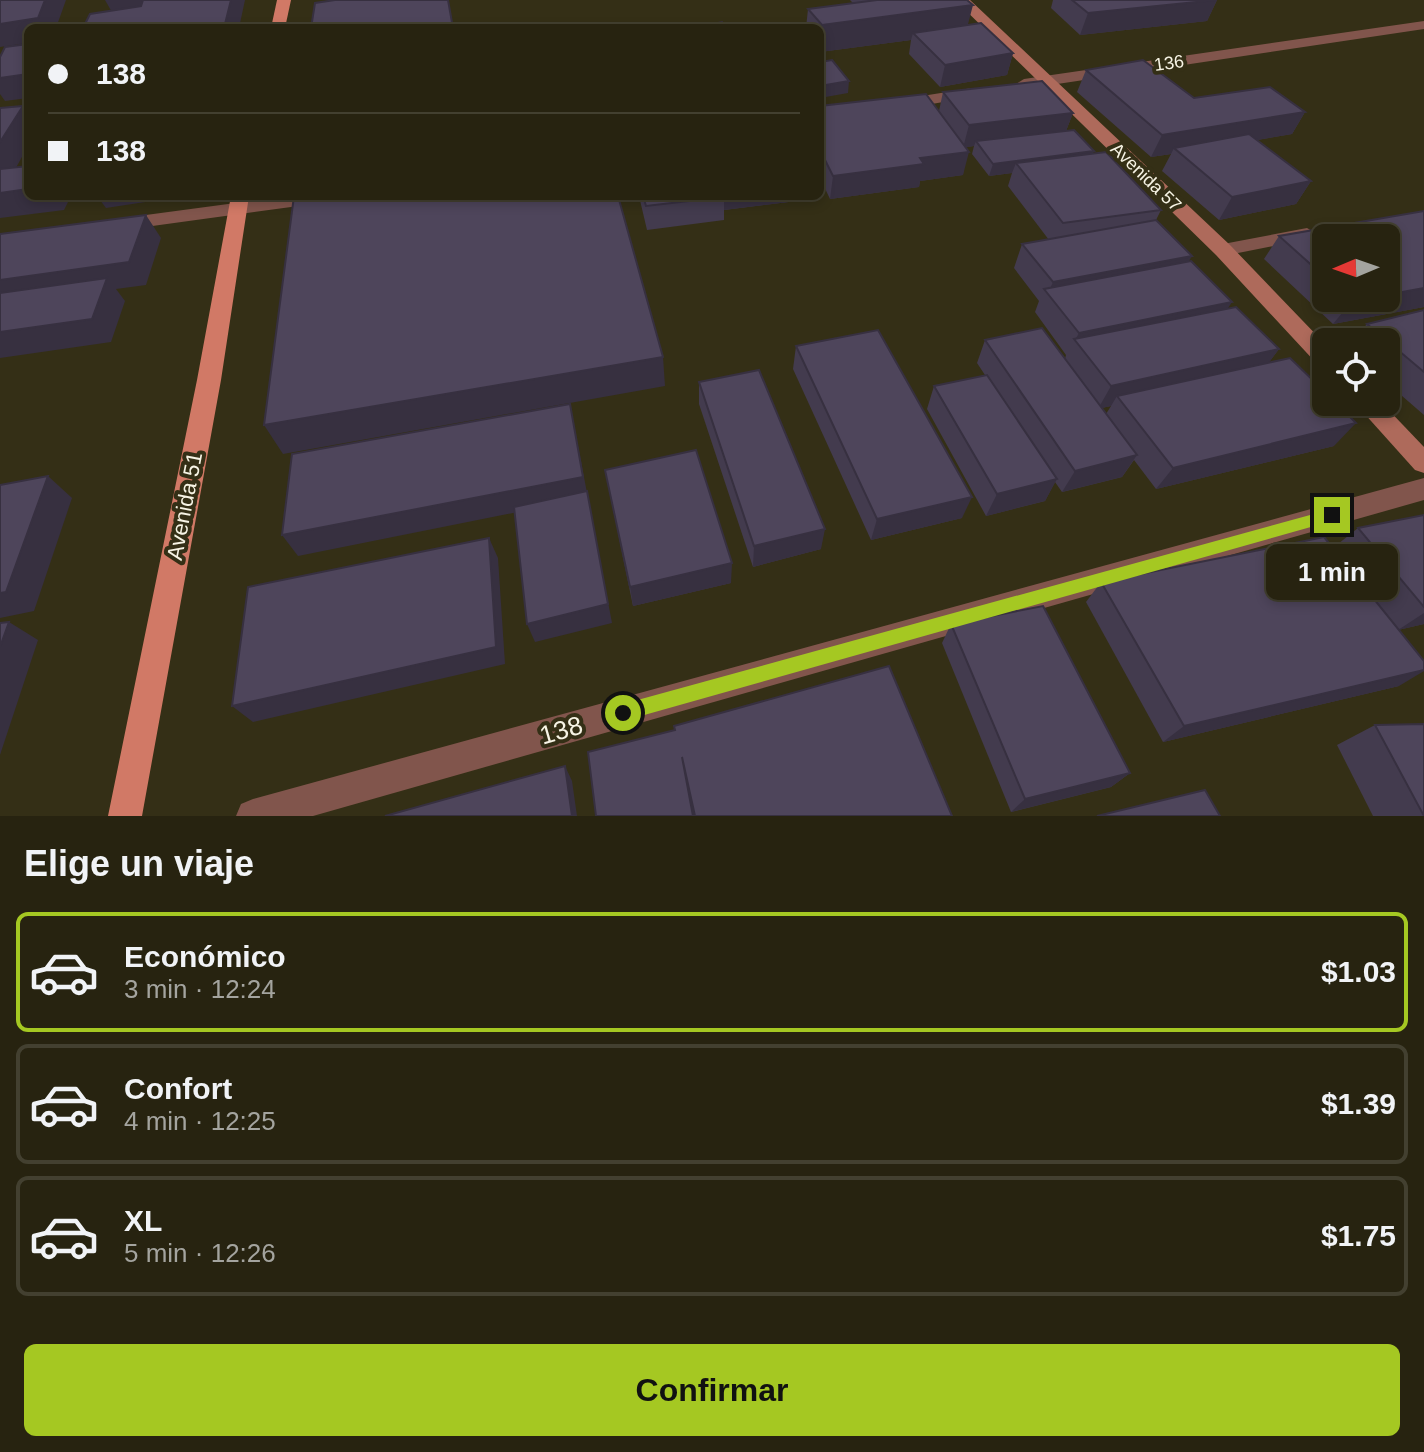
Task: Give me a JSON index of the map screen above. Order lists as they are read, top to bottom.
{
  "streets": {
    "main road": ["Avenida 51"],
    "street": ["136", "Avenida 57", "138"]
  },
  "crossings": [
    ["136", "Avenida 57"]
  ],
  "north": "left",
  "page": {
    "banner": ["138", "138"],
    "bubble": "1 min",
    "heading": "Elige un viaje",
    "list": [
      {
        "name": "Económico",
        "note": "3 min · 12:24",
        "value": "$1.03"
      },
      {
        "name": "Confort",
        "note": "4 min · 12:25",
        "value": "$1.39"
      },
      {
        "name": "XL",
        "note": "5 min · 12:26",
        "value": "$1.75"
      }
    ],
    "buttons": "Confirmar"
  }
}
